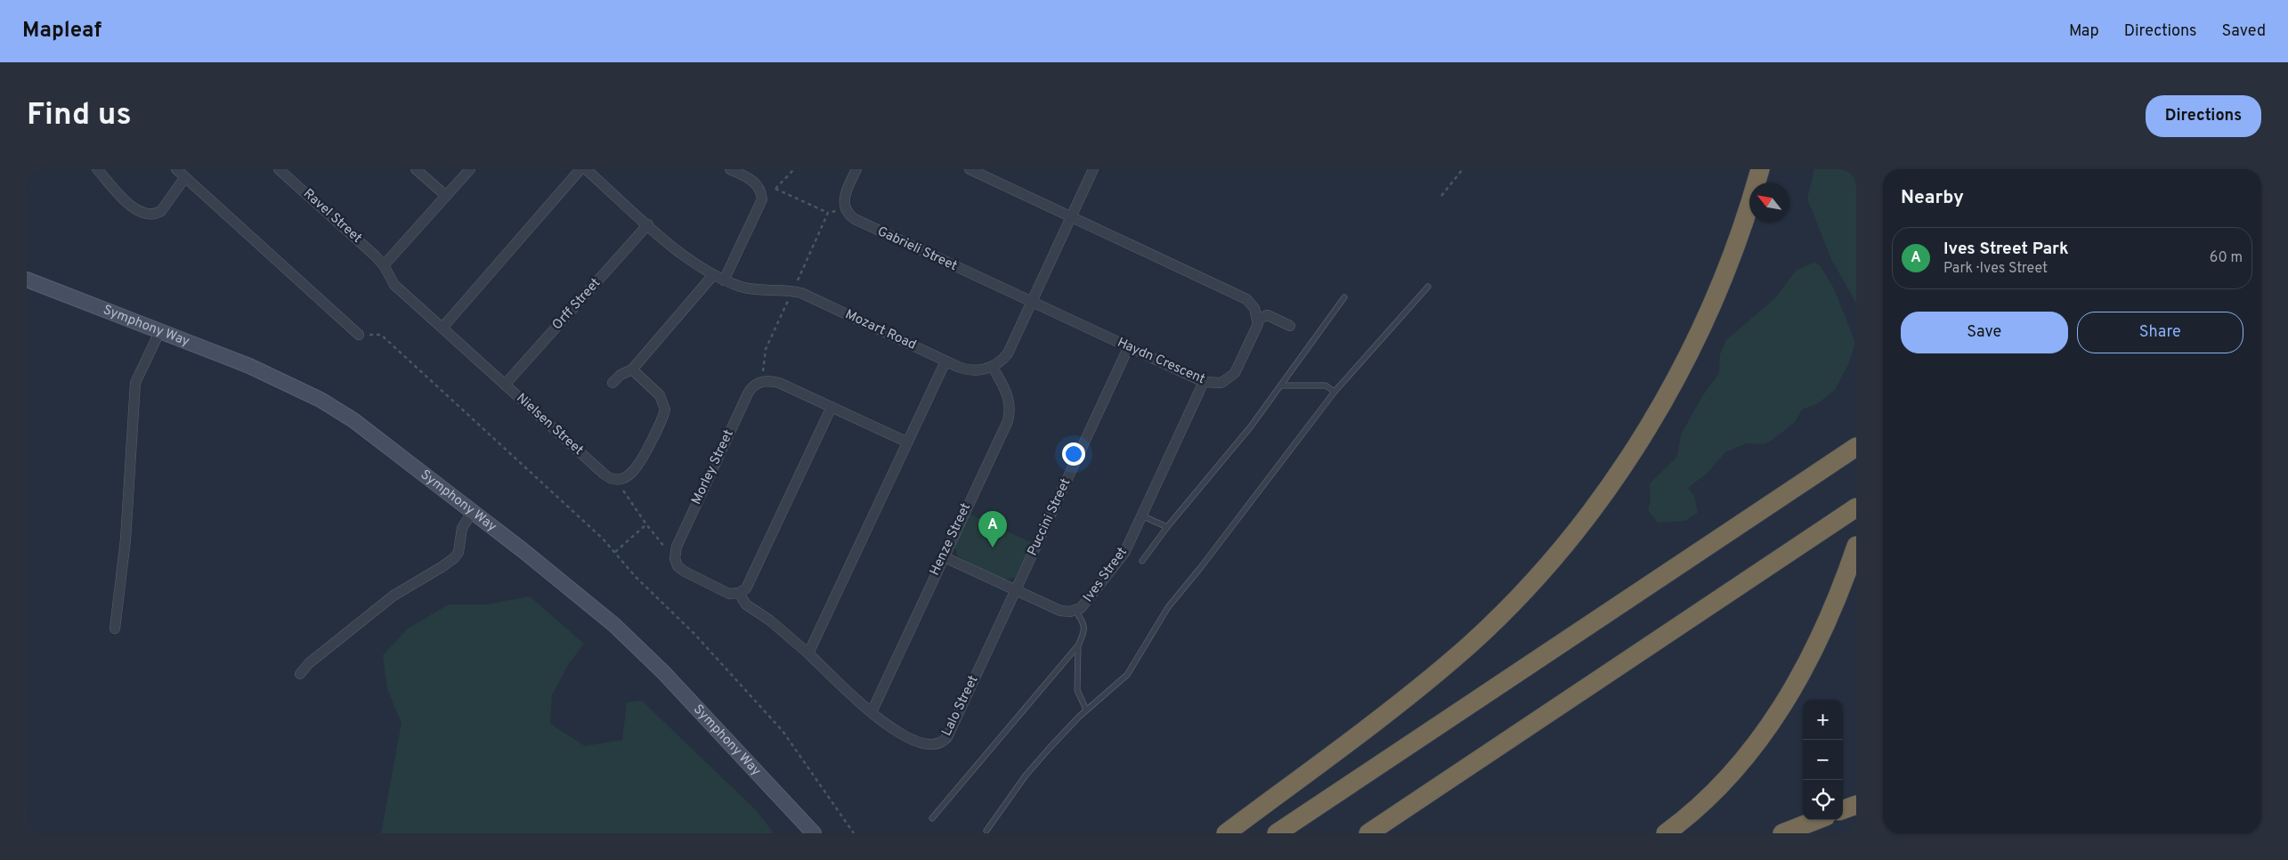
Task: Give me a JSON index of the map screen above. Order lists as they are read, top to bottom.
{
  "streets": {
    "main road": ["Symphony Way"],
    "street": [
      "Ravel Street",
      "Gabrieli Street",
      "Orff Street",
      "Mozart Road",
      "Haydn Crescent",
      "Nielsen Street",
      "Morley Street",
      "Puccini Street",
      "Henze Street",
      "Ives Street",
      "Lalo Street"
    ]
  },
  "crossings": [
    ["Ravel Street", "Nielsen Street"],
    ["Gabrieli Street", "Haydn Crescent"],
    ["Orff Street", "Mozart Road"],
    ["Orff Street", "Nielsen Street"],
    ["Mozart Road", "Henze Street"],
    ["Haydn Crescent", "Puccini Street"],
    ["Haydn Crescent", "Ives Street"],
    ["Puccini Street", "Ives Street"],
    ["Puccini Street", "Lalo Street"],
    ["Henze Street", "Ives Street"],
    ["Henze Street", "Lalo Street"],
    ["Ives Street", "Lalo Street"]
  ],
  "north": "top left",
  "page": {
    "header": "Mapleaf",
    "nav": ["Map", "Directions", "Saved"],
    "buttons": [
      "Directions",
      ["Save", "Share"]
    ],
    "title": "Find us",
    "heading": "Nearby",
    "list": [
      {
        "mark": "A",
        "name": "Ives Street Park",
        "note": "Park · Ives Street",
        "value": "60 m"
      }
    ],
    "pins": "A",
    "map_buttons": ["+", "−"]
  }
}
